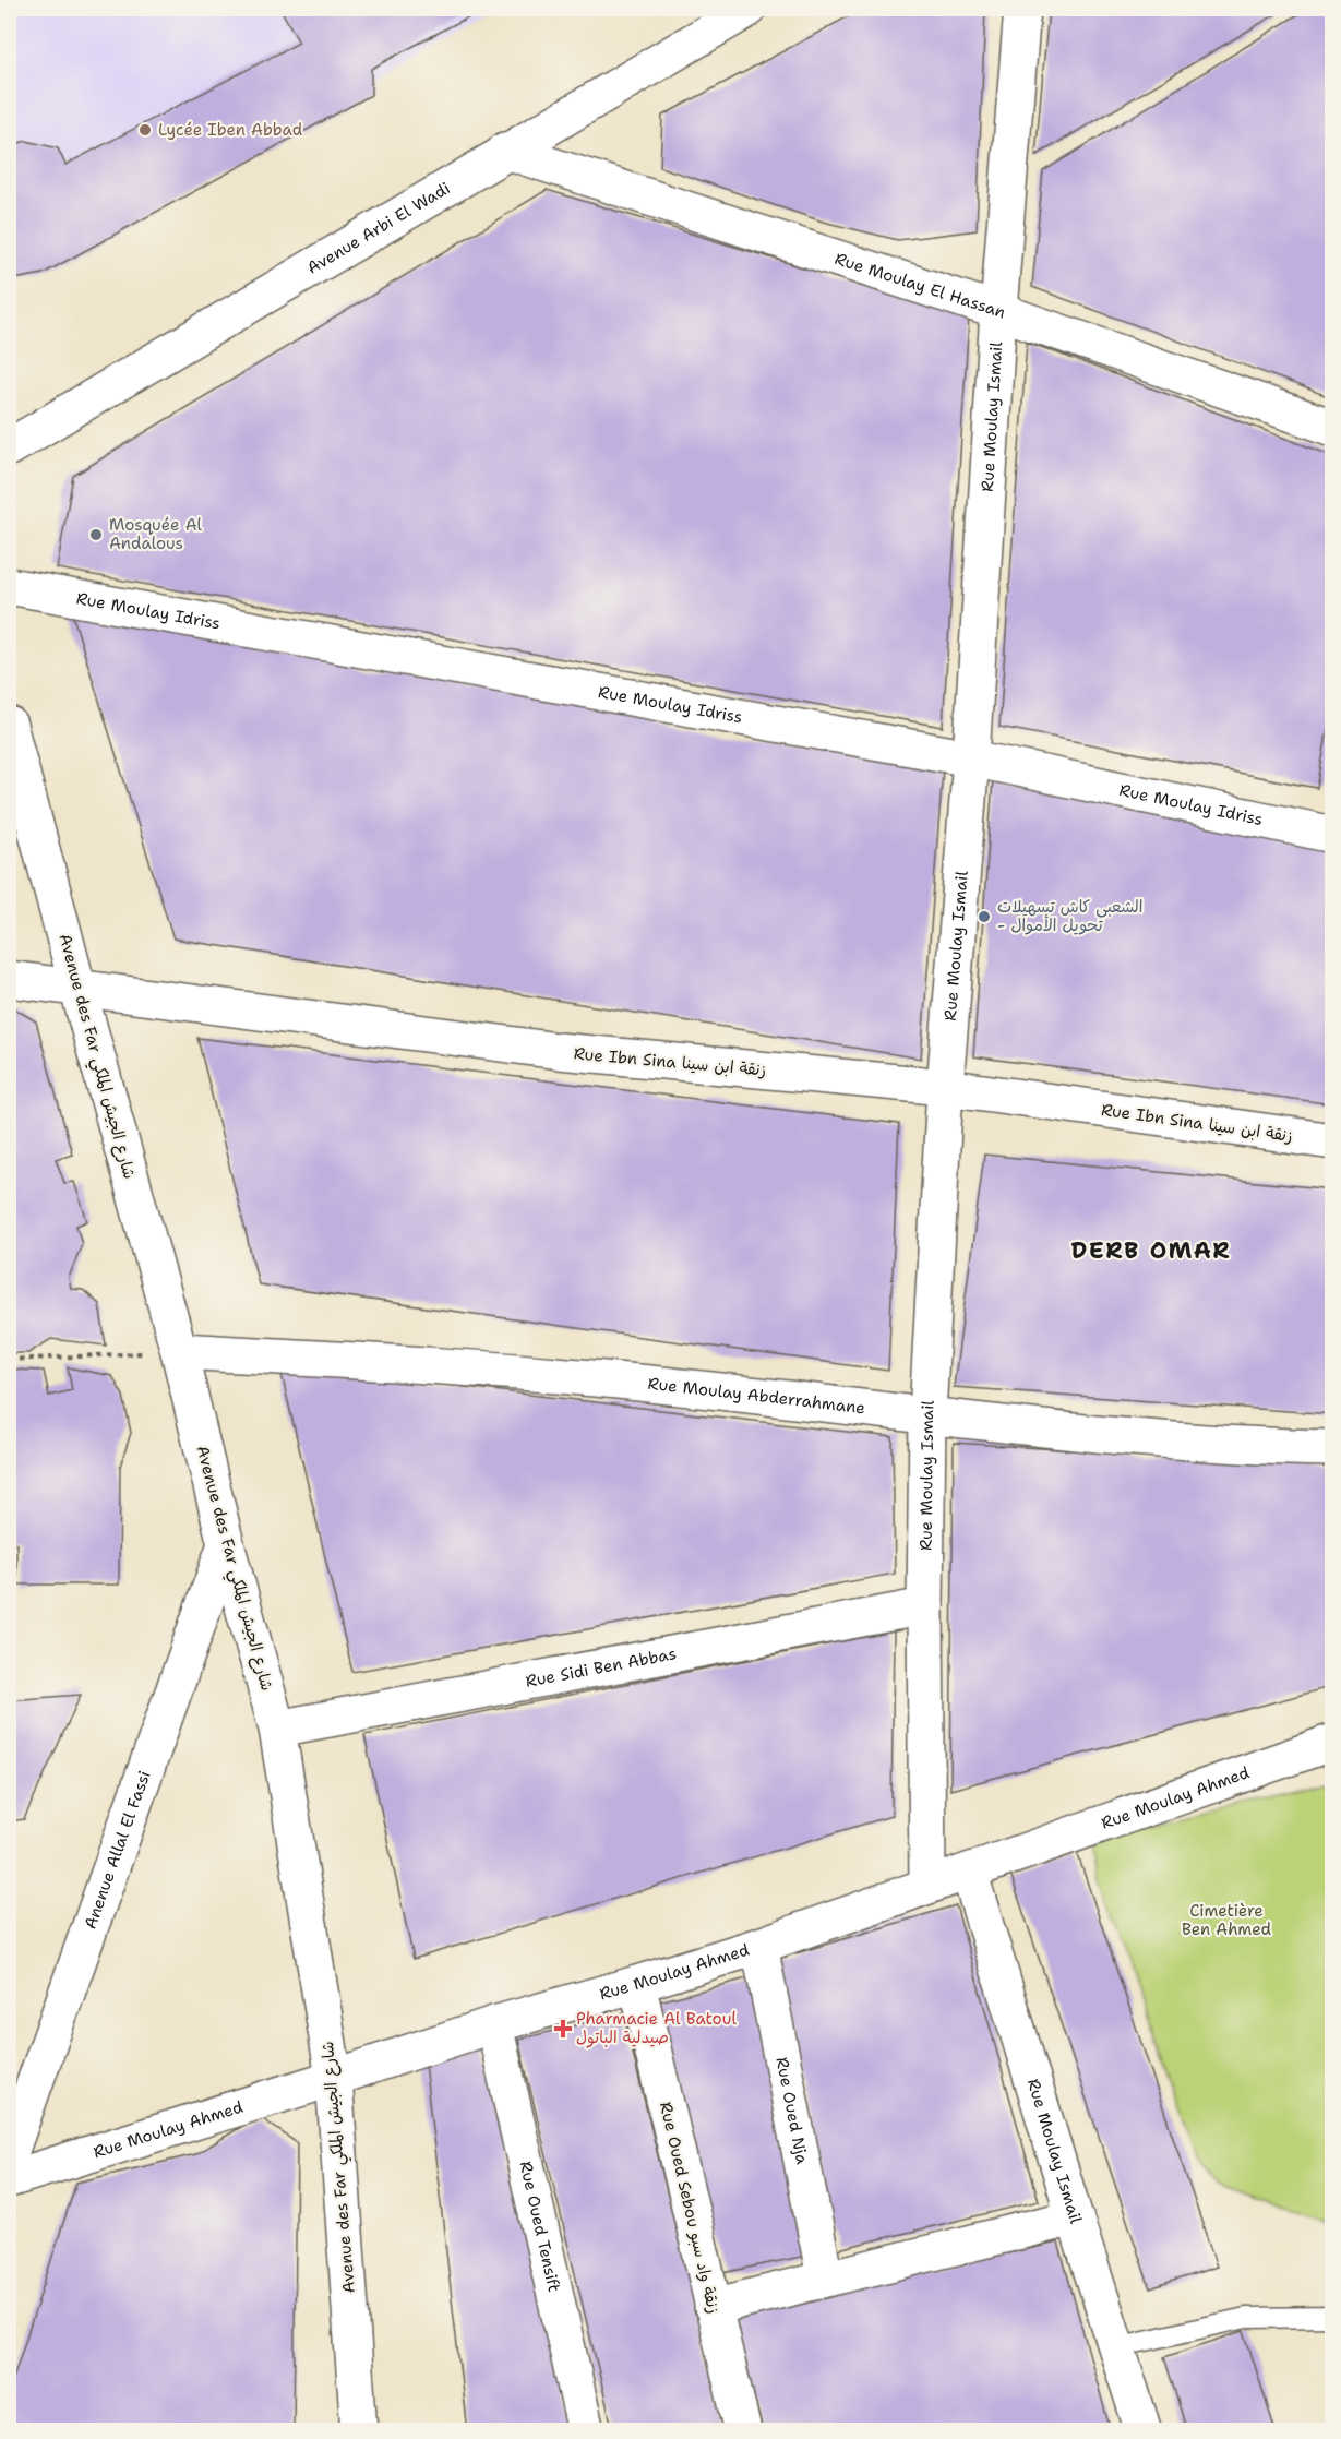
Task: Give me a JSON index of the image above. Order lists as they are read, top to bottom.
{
  "streets": {
    "street": [
      "Avenue Arbi El Wadi",
      "Rue Moulay El Hassan",
      "Rue Moulay Ismail",
      "Rue Moulay Idriss",
      "Avenue des Far شارع الجيش الملكي",
      "Rue Ibn Sina زنقة ابن سينا",
      "Rue Moulay Abderrahmane",
      "Rue Sidi Ben Abbas",
      "Rue Moulay Ahmed",
      "Anenue Allal El Fassi",
      "Rue Oued Nja",
      "Rue Oued Sebou زنقة واد سبو",
      "Rue Oued Tensift"
    ]
  },
  "crossings": [
    ["Avenue Arbi El Wadi", "Rue Moulay El Hassan"],
    ["Rue Moulay El Hassan", "Rue Moulay Ismail"],
    ["Rue Moulay Ismail", "Rue Moulay Idriss"],
    ["Rue Moulay Ismail", "Rue Ibn Sina زنقة ابن سينا"],
    ["Rue Moulay Ismail", "Rue Moulay Abderrahmane"],
    ["Rue Moulay Ismail", "Rue Sidi Ben Abbas"],
    ["Rue Moulay Ismail", "Rue Moulay Ahmed"],
    ["Avenue des Far شارع الجيش الملكي", "Rue Ibn Sina زنقة ابن سينا"],
    ["Avenue des Far شارع الجيش الملكي", "Rue Moulay Abderrahmane"],
    ["Avenue des Far شارع الجيش الملكي", "Rue Sidi Ben Abbas"],
    ["Avenue des Far شارع الجيش الملكي", "Rue Moulay Ahmed"],
    ["Avenue des Far شارع الجيش الملكي", "Anenue Allal El Fassi"],
    ["Rue Moulay Ahmed", "Rue Oued Nja"],
    ["Rue Moulay Ahmed", "Rue Oued Sebou زنقة واد سبو"],
    ["Rue Moulay Ahmed", "Rue Oued Tensift"]
  ],
  "districts": ["DERB OMAR"],
  "parks": ["Cimetière Ben Ahmed"],
  "places": {
    "other": ["Lycée Iben Abbad", "Mosquée Al Andalous", "الشعبي كاش تسهيلات - تحويل الأموال"],
    "health": ["Pharmacie Al Batoul صيدلية الباتول"]
  }
}
